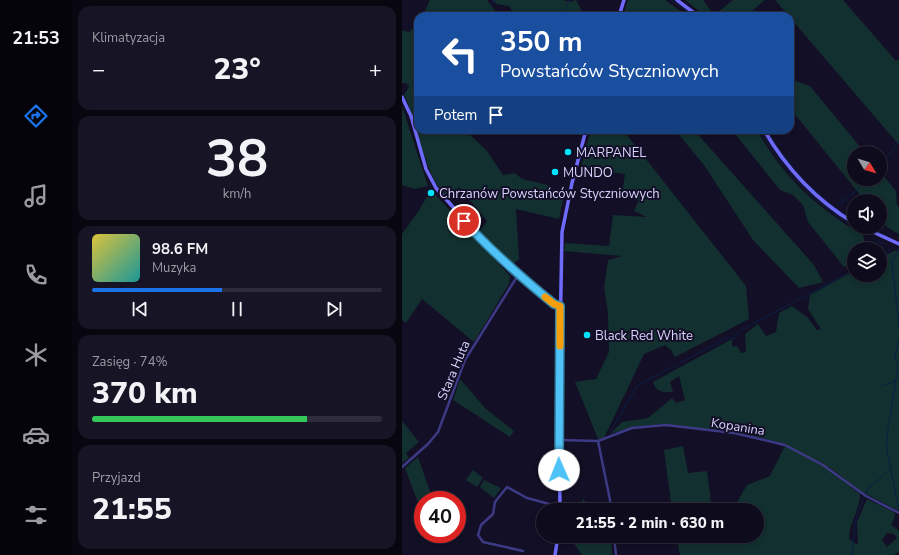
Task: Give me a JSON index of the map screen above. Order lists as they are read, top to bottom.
{
  "streets": {
    "street": ["Stara Huta", "Kopanina"]
  },
  "places": [
    "MARPANEL",
    "MUNDO",
    "Chrzanów Powstańców Styczniowych",
    "Black Red White"
  ],
  "north": "bottom right",
  "page": {
    "tabs": "21:53",
    "tile": [
      "Klimatyzacja",
      ["38", "km/h"],
      ["Zasięg · 74%", "370 km"],
      ["Przyjazd", "21:55"]
    ],
    "turn": ["350 m", "Powstańców Styczniowych"],
    "heat": ["−", "23°", "+"],
    "then": "Potem",
    "song": ["98.6 FM", "Muzyka"],
    "limit": "40",
    "trip": "21:55 · 2 min · 630 m"
  }
}
